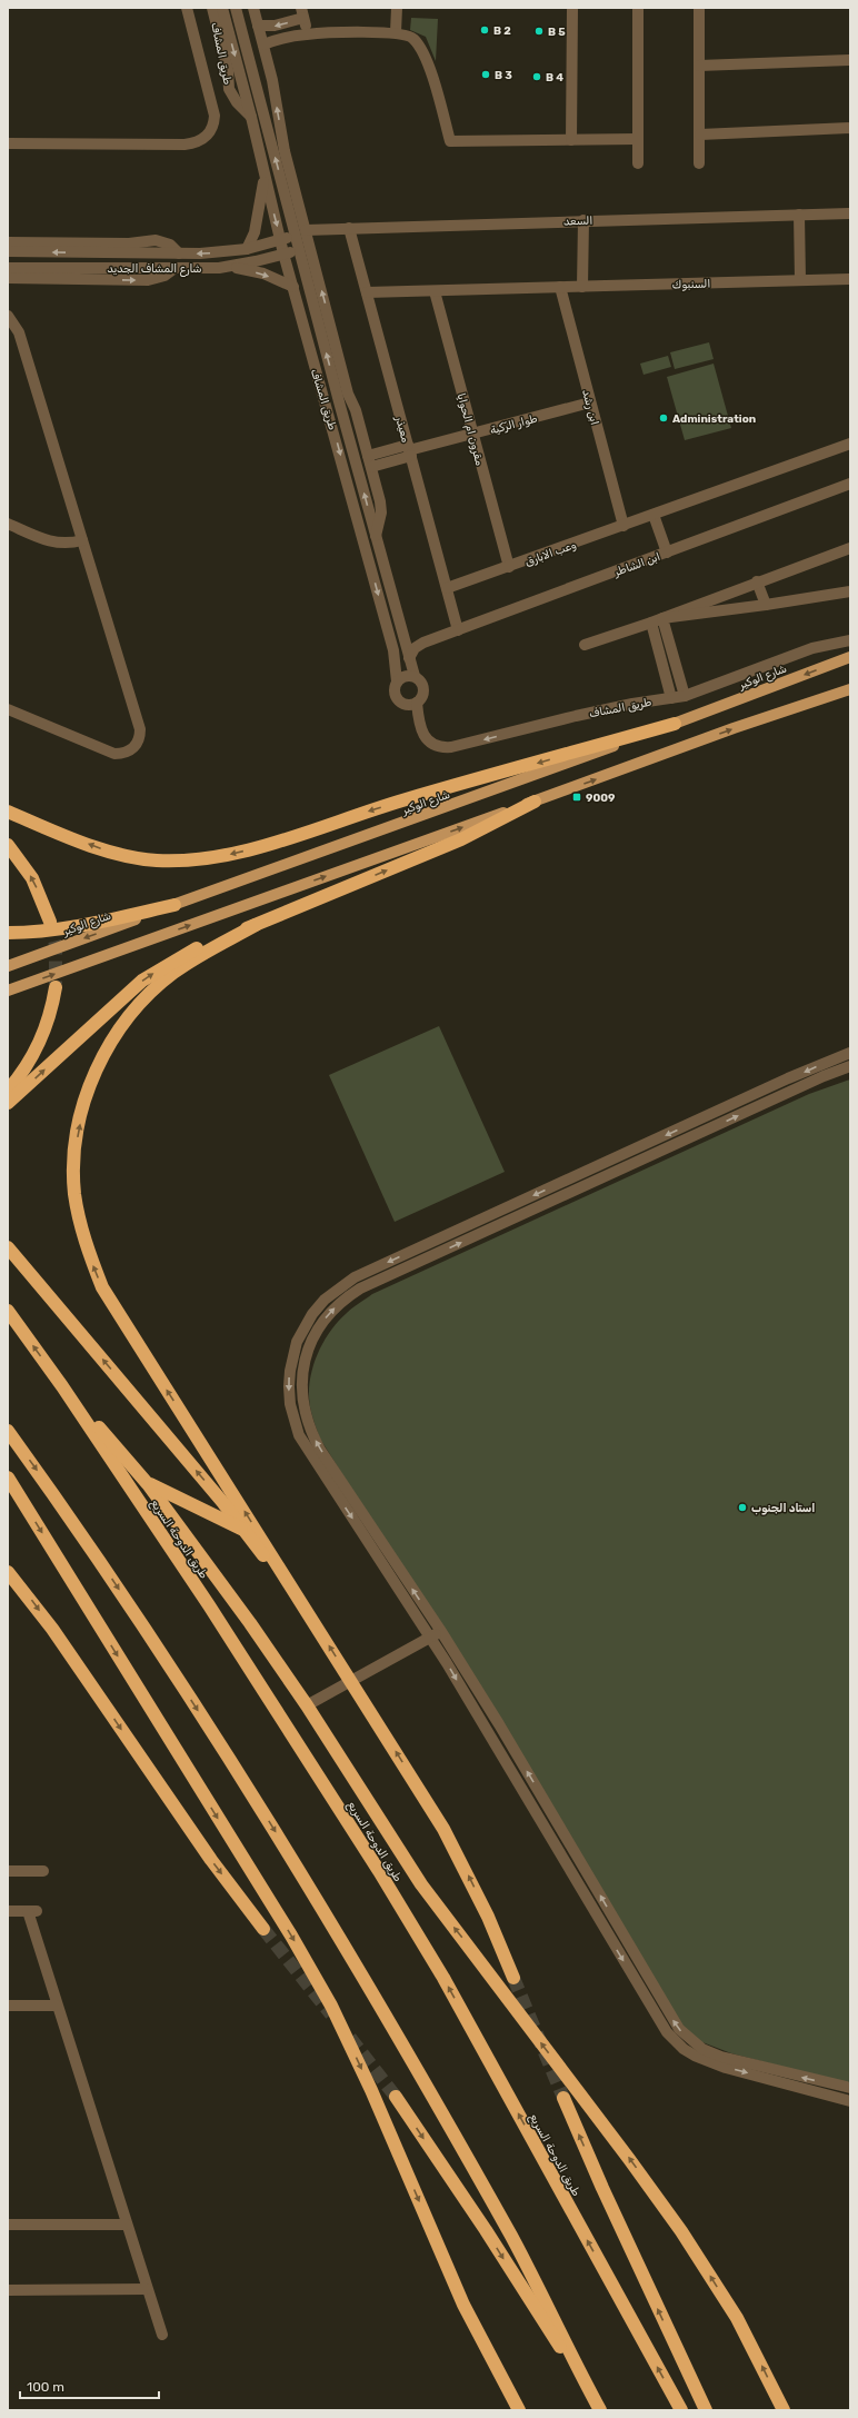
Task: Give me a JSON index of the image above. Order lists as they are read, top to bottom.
{
  "streets": {
    "highway": ["طريق الدوحة السريع"],
    "main road": ["شارع الوكير"],
    "street": [
      "طريق المشاف",
      "السعد",
      "شارع المشاف الجديد",
      "السنبوك",
      "ابن رشد",
      "طوار الرّكية",
      "معيذر",
      "مقرون ام الحوايا",
      "وعب الابارق",
      "ابن الشاطر"
    ]
  },
  "crossings": [
    ["طريق المشاف", "السعد"],
    ["طريق المشاف", "شارع المشاف الجديد"],
    ["طريق المشاف", "طوار الرّكية"],
    ["طريق المشاف", "ابن الشاطر"],
    ["السعد", "شارع المشاف الجديد"],
    ["السعد", "معيذر"],
    ["السنبوك", "ابن رشد"],
    ["السنبوك", "معيذر"],
    ["السنبوك", "مقرون ام الحوايا"],
    ["ابن رشد", "طوار الرّكية"],
    ["ابن رشد", "وعب الابارق"],
    ["طوار الرّكية", "معيذر"],
    ["طوار الرّكية", "مقرون ام الحوايا"],
    ["معيذر", "وعب الابارق"],
    ["معيذر", "ابن الشاطر"],
    ["مقرون ام الحوايا", "وعب الابارق"]
  ],
  "places": {
    "other": [
      "B 2",
      "B 5",
      "B 3",
      "B 4",
      "Administration",
      "استاد الجنوب"
    ],
    "transit": ["9009"]
  },
  "scale_bar": "100 m"
}
